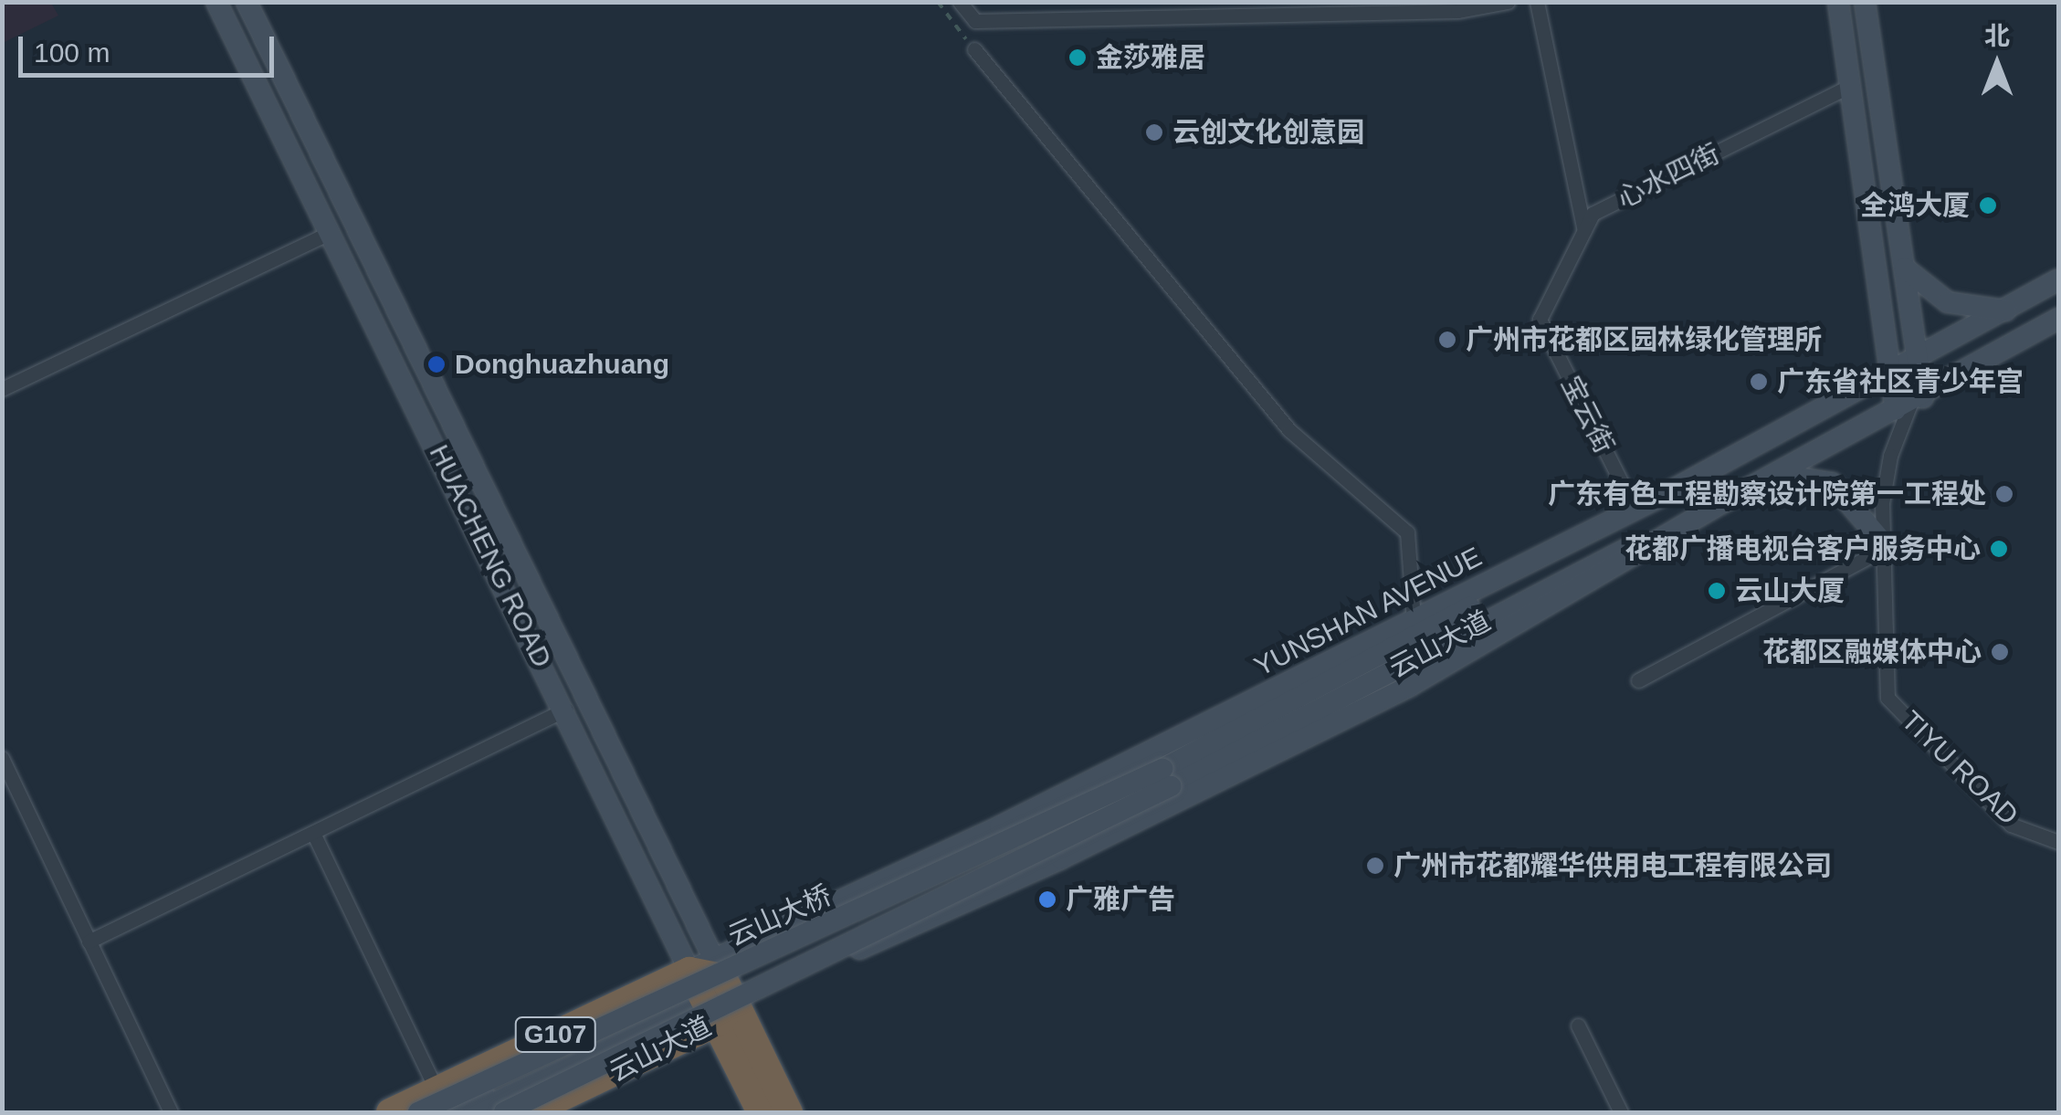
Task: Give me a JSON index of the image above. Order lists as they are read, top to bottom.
{
  "streets": {
    "highway": ["HUACHENG ROAD", "云山大道", "G107"],
    "main road": ["YUNSHAN AVENUE", "云山大桥"],
    "street": ["心水四街", "宝云街", "TIYU ROAD"]
  },
  "crossings": [
    ["心水四街", "宝云街"],
    ["宝云街", "YUNSHAN AVENUE"],
    ["HUACHENG ROAD", "YUNSHAN AVENUE"],
    ["HUACHENG ROAD", "云山大道"],
    ["HUACHENG ROAD", "云山大桥"],
    ["YUNSHAN AVENUE", "云山大道"],
    ["YUNSHAN AVENUE", "云山大桥"],
    ["云山大道", "云山大桥"]
  ],
  "places": [
    "金莎雅居",
    "云创文化创意园",
    "全鸿大厦",
    "广州市花都区园林绿化管理所",
    "Donghuazhuang",
    "广东省社区青少年宫",
    "广东有色工程勘察设计院第一工程处",
    "花都广播电视台客户服务中心",
    "云山大厦",
    "花都区融媒体中心",
    "广州市花都耀华供用电工程有限公司",
    "广雅广告"
  ],
  "scale_bar": "100 m",
  "north": "top"
}
